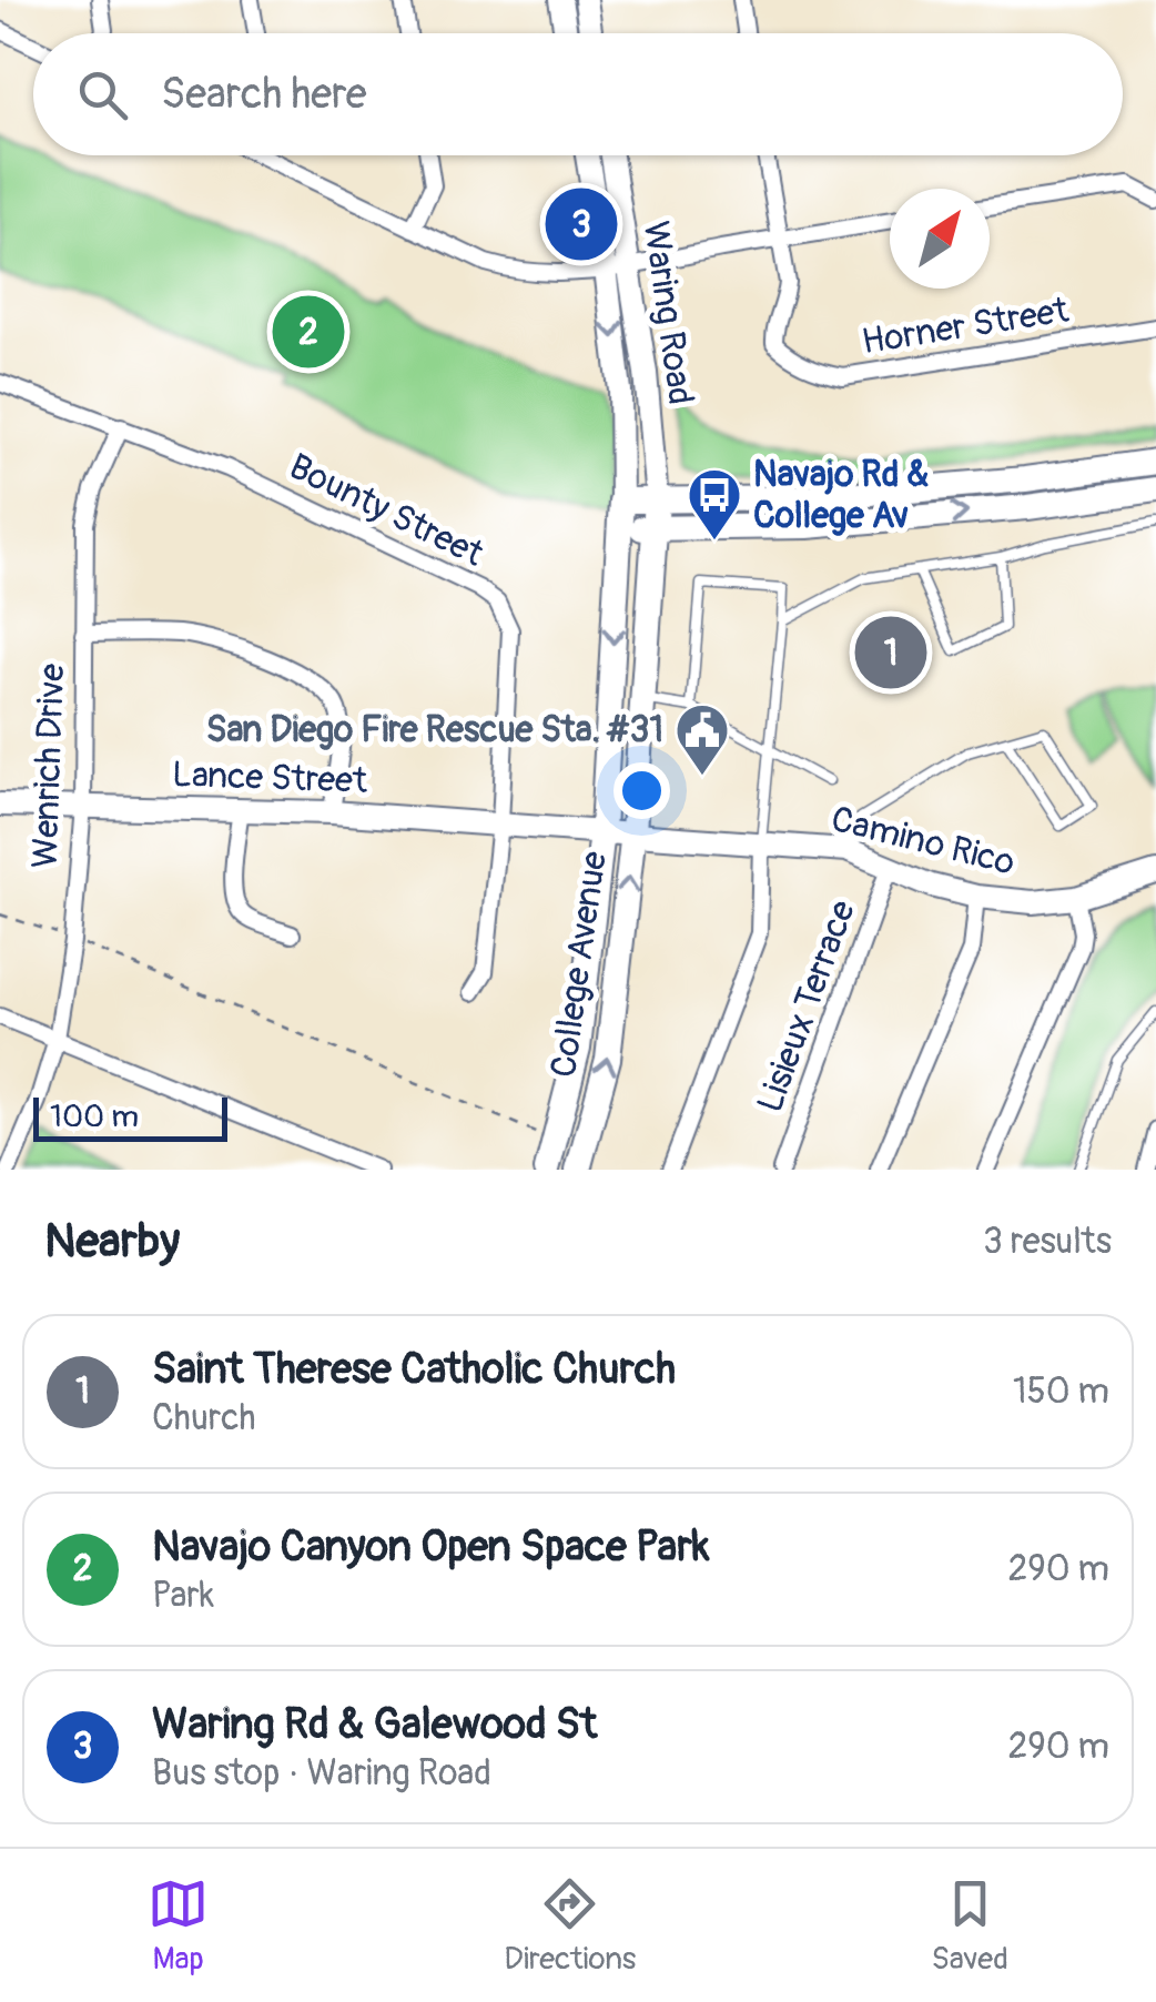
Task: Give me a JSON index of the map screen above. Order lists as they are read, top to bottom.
{
  "streets": {
    "main road": ["College Avenue"],
    "street": [
      "Waring Road",
      "Horner Street",
      "Bounty Street",
      "Wenrich Drive",
      "Lance Street",
      "Camino Rico",
      "Lisieux Terrace"
    ]
  },
  "crossings": [
    ["Waring Road", "College Avenue"],
    ["Bounty Street", "Wenrich Drive"],
    ["Bounty Street", "Lance Street"],
    ["Wenrich Drive", "Lance Street"],
    ["Lance Street", "Camino Rico"],
    ["Lance Street", "College Avenue"],
    ["Camino Rico", "College Avenue"],
    ["Camino Rico", "Lisieux Terrace"]
  ],
  "places": {
    "bus stop": ["Navajo Rd & College Av"],
    "public building": ["San Diego Fire Rescue Sta. #31"]
  },
  "scale_bar": "100 m",
  "north": "top right",
  "page": {
    "search": "Search here",
    "pins": ["3", "2", "1"],
    "scale": "100 m",
    "heading": ["Nearby", "3 results"],
    "list": [
      {
        "mark": "1",
        "name": "Saint Therese Catholic Church",
        "note": "Church",
        "value": "150 m"
      },
      {
        "mark": "2",
        "name": "Navajo Canyon Open Space Park",
        "note": "Park",
        "value": "290 m"
      },
      {
        "mark": "3",
        "name": "Waring Rd & Galewood St",
        "note": "Bus stop · Waring Road",
        "value": "290 m"
      }
    ],
    "nav": ["Map", "Directions", "Saved"]
  }
}
